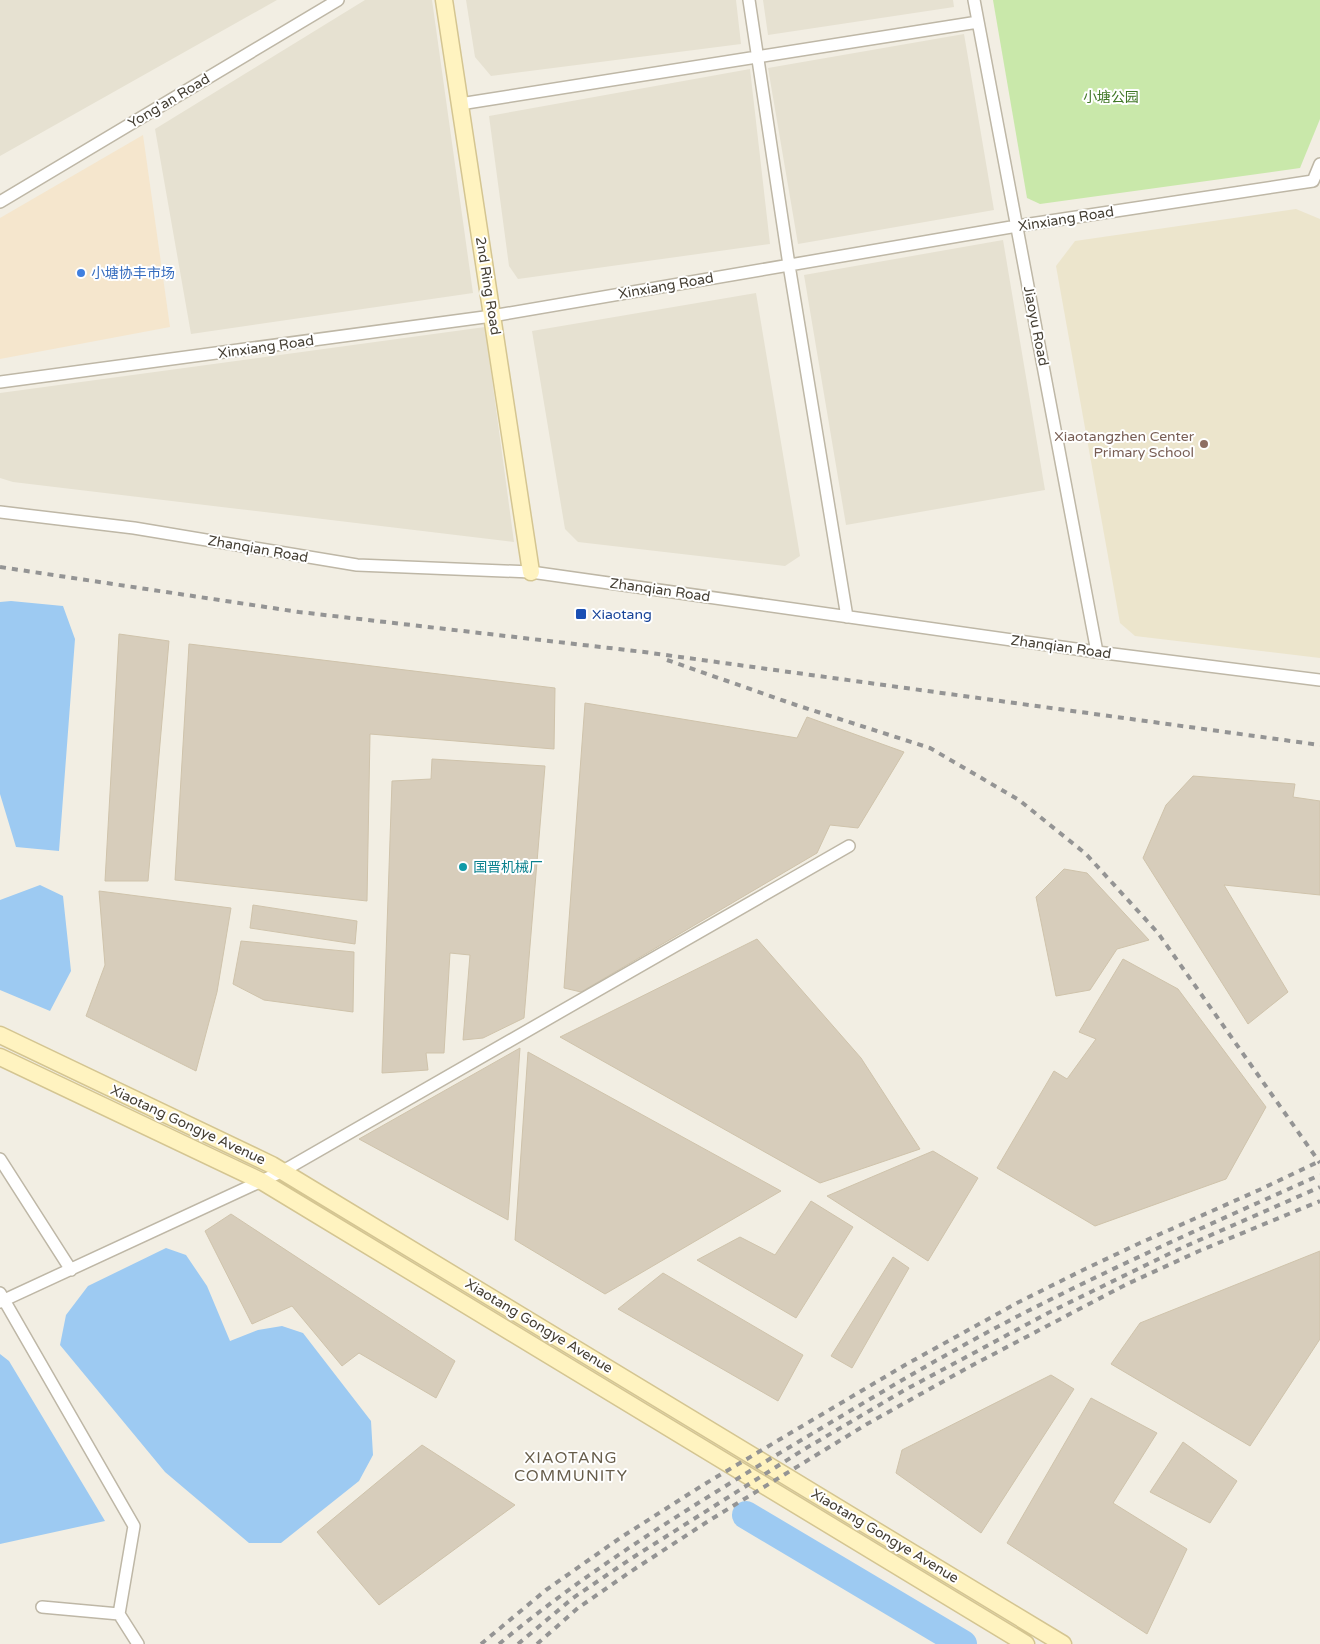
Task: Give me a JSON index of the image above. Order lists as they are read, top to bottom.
{
  "streets": {
    "main road": ["2nd Ring Road", "Xiaotang Gongye Avenue"],
    "street": [
      "Yong'an Road",
      "Xinxiang Road",
      "Jiaoyu Road",
      "Zhanqian Road"
    ]
  },
  "crossings": [
    ["Xinxiang Road", "2nd Ring Road"],
    ["Xinxiang Road", "Jiaoyu Road"],
    ["2nd Ring Road", "Zhanqian Road"],
    ["Jiaoyu Road", "Zhanqian Road"]
  ],
  "districts": ["XIAOTANG COMMUNITY"],
  "parks": ["小塘公园"],
  "places": {
    "other": ["小塘协丰市场", "Xiaotangzhen Center Primary School", "国晋机械厂"],
    "transit": ["Xiaotang"]
  }
}
